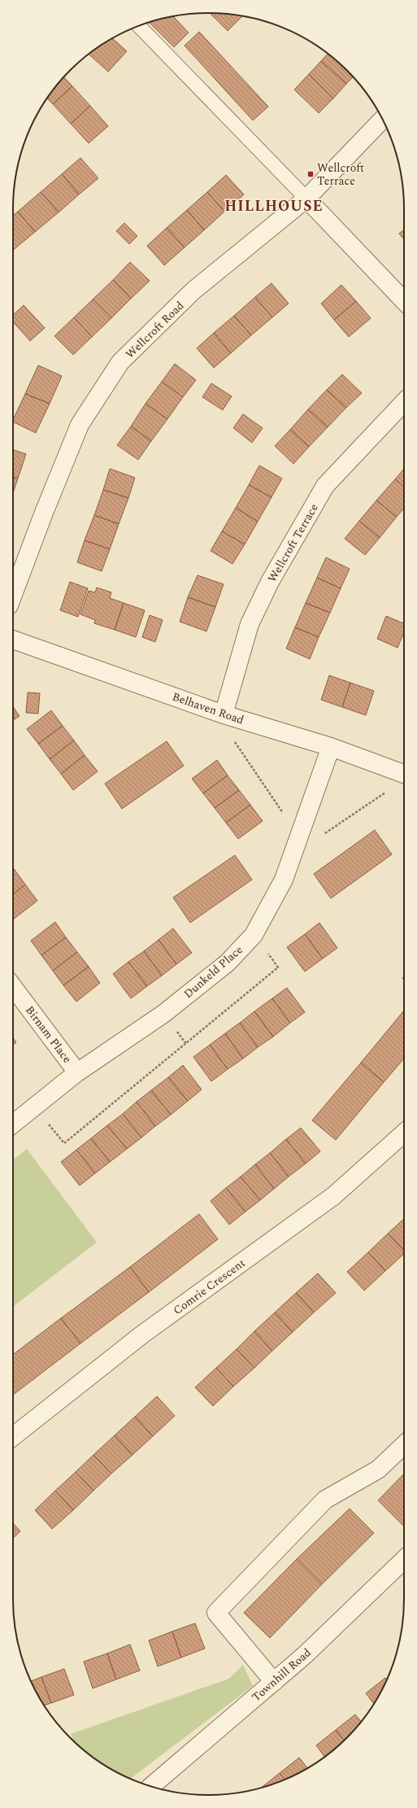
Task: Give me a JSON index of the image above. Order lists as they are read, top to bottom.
{
  "streets": {
    "street": [
      "Wellcroft Road",
      "Wellcroft Terrace",
      "Belhaven Road",
      "Dunkeld Place",
      "Birnam Place",
      "Comrie Crescent",
      "Townhill Road"
    ]
  },
  "crossings": [
    ["Wellcroft Terrace", "Belhaven Road"],
    ["Belhaven Road", "Dunkeld Place"],
    ["Dunkeld Place", "Birnam Place"]
  ],
  "districts": ["HILLHOUSE"],
  "places": {
    "transit": ["Wellcroft Terrace"]
  }
}
